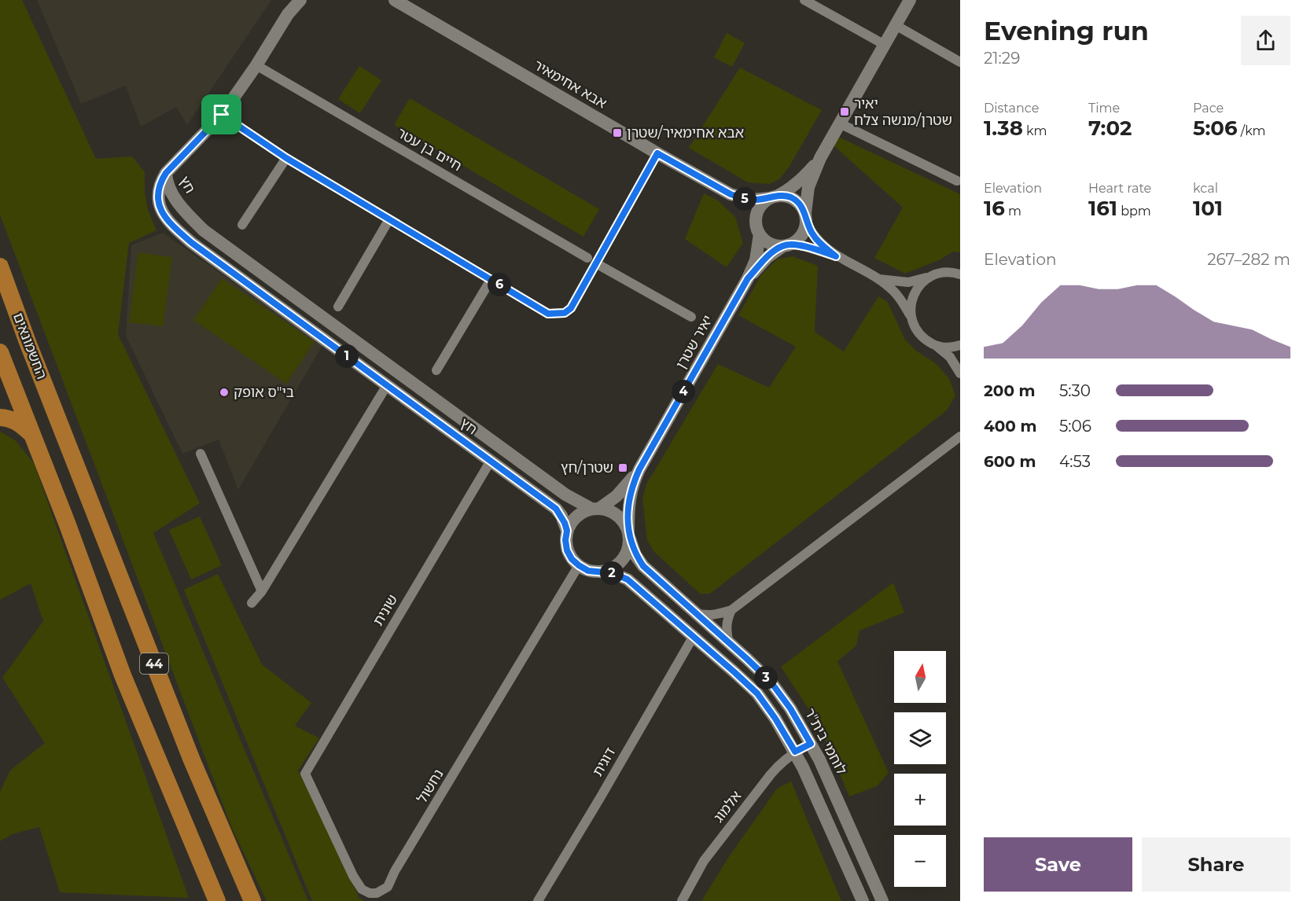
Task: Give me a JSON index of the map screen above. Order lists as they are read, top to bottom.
{
  "streets": {
    "highway": ["החשמונאים", "44"],
    "street": [
      "אבא אחימאיר",
      "חיים בן עטר",
      "חץ",
      "יאיר שטרן",
      "שונית",
      "לוחמי בית\"ר",
      "דוגית",
      "נחשול",
      "אלמוג"
    ]
  },
  "crossings": [
    ["אבא אחימאיר", "יאיר שטרן"],
    ["חץ", "יאיר שטרן"],
    ["חץ", "שונית"],
    ["חץ", "לוחמי בית\"ר"],
    ["חץ", "נחשול"],
    ["יאיר שטרן", "לוחמי בית\"ר"],
    ["יאיר שטרן", "נחשול"],
    ["שונית", "נחשול"],
    ["לוחמי בית\"ר", "נחשול"],
    ["לוחמי בית\"ר", "אלמוג"]
  ],
  "places": {
    "transit": ["יאיר שטרן/מנשה צלח", "אבא אחימאיר/שטרן", "שטרן/חץ"],
    "other": ["בי\"ס אופק"]
  },
  "north": "top",
  "page": {
    "heading": ["Evening run", "21:29"],
    "stats": [
      ["Distance", "1.38 km"],
      ["Time", "7:02"],
      ["Pace", "5:06 /km"],
      ["Elevation", "16 m"],
      ["Heart rate", "161 bpm"],
      ["kcal", "101"]
    ],
    "pins": [
      "5",
      "6",
      "1",
      "4",
      "2",
      "3"
    ],
    "chart": ["Elevation", "267–282 m"],
    "list": [
      {
        "name": "200 m",
        "note": "5:30"
      },
      {
        "name": "400 m",
        "note": "5:06"
      },
      {
        "name": "600 m",
        "note": "4:53"
      }
    ],
    "map_buttons": ["+", "−"],
    "buttons": ["Save", "Share"]
  }
}
